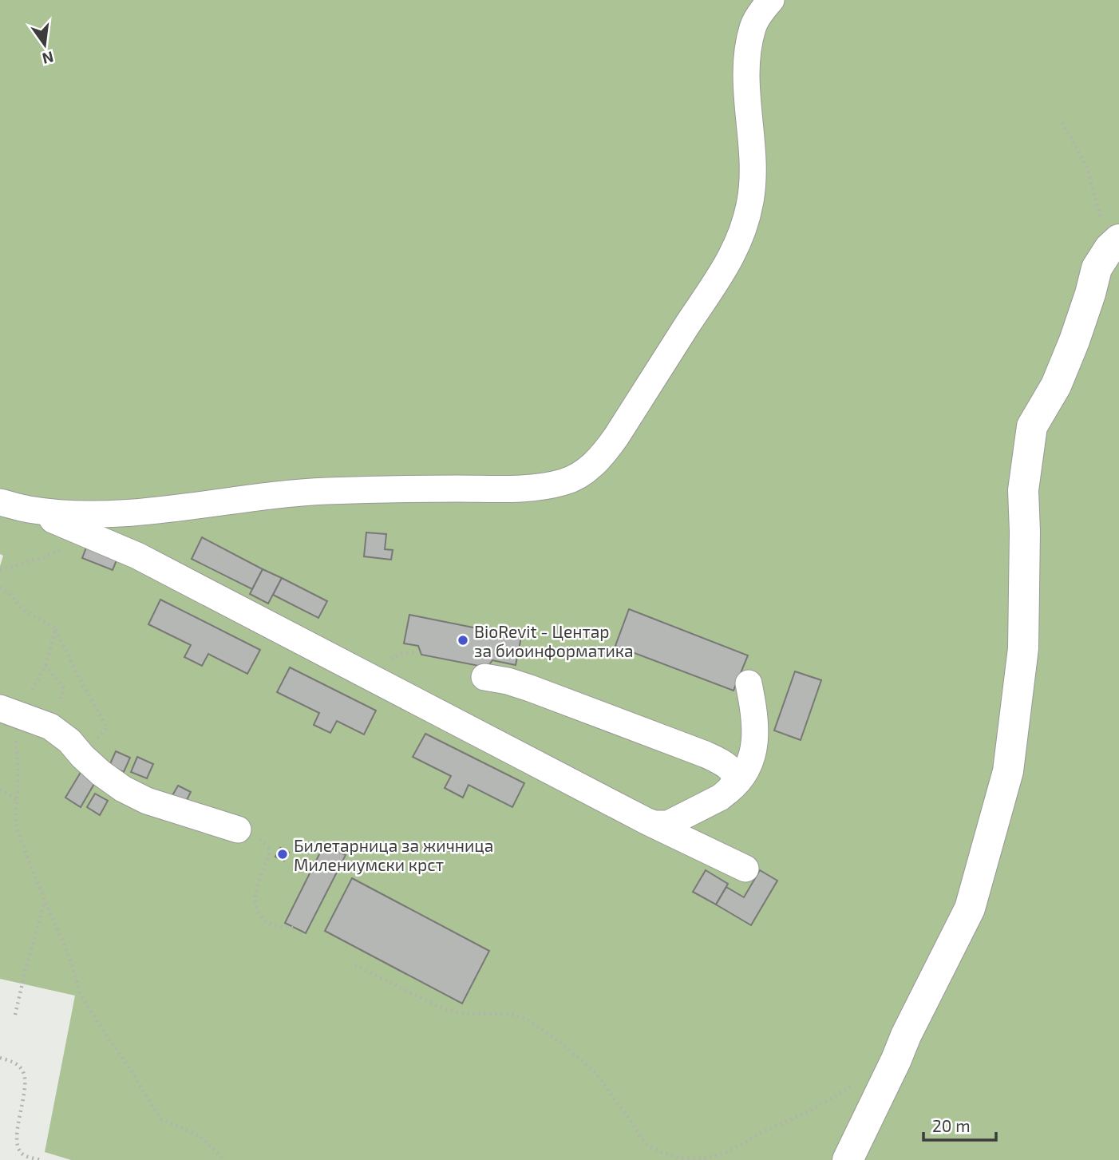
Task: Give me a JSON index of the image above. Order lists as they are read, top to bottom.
{
  "places": ["BioRevit - Центар за биоинформатика", "Билетарница за жичница Милениумски крст"],
  "scale_bar": "20 m",
  "north": "bottom"
}
